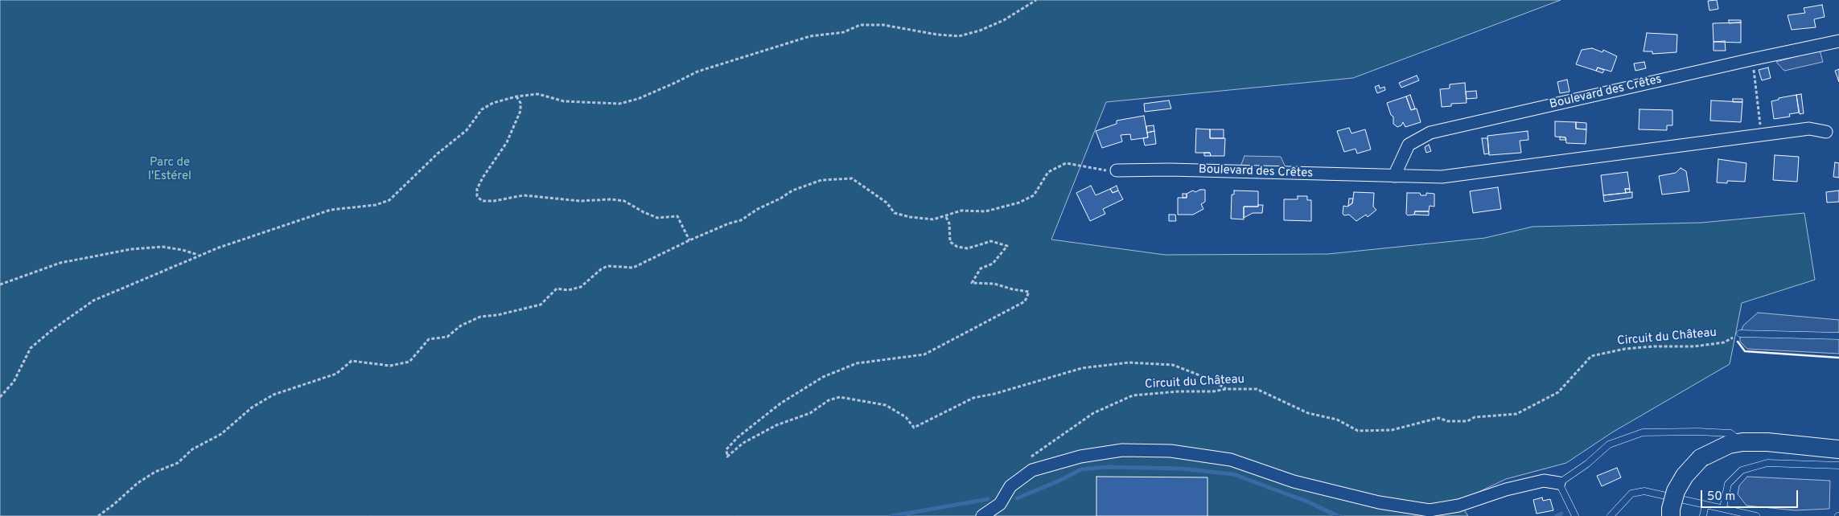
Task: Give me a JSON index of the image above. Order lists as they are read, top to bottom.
{
  "streets": {
    "street": ["Boulevard des Crêtes"],
    "path": ["Circuit du Château"]
  },
  "parks": ["Parc de l'Estérel"],
  "scale_bar": "50 m"
}
